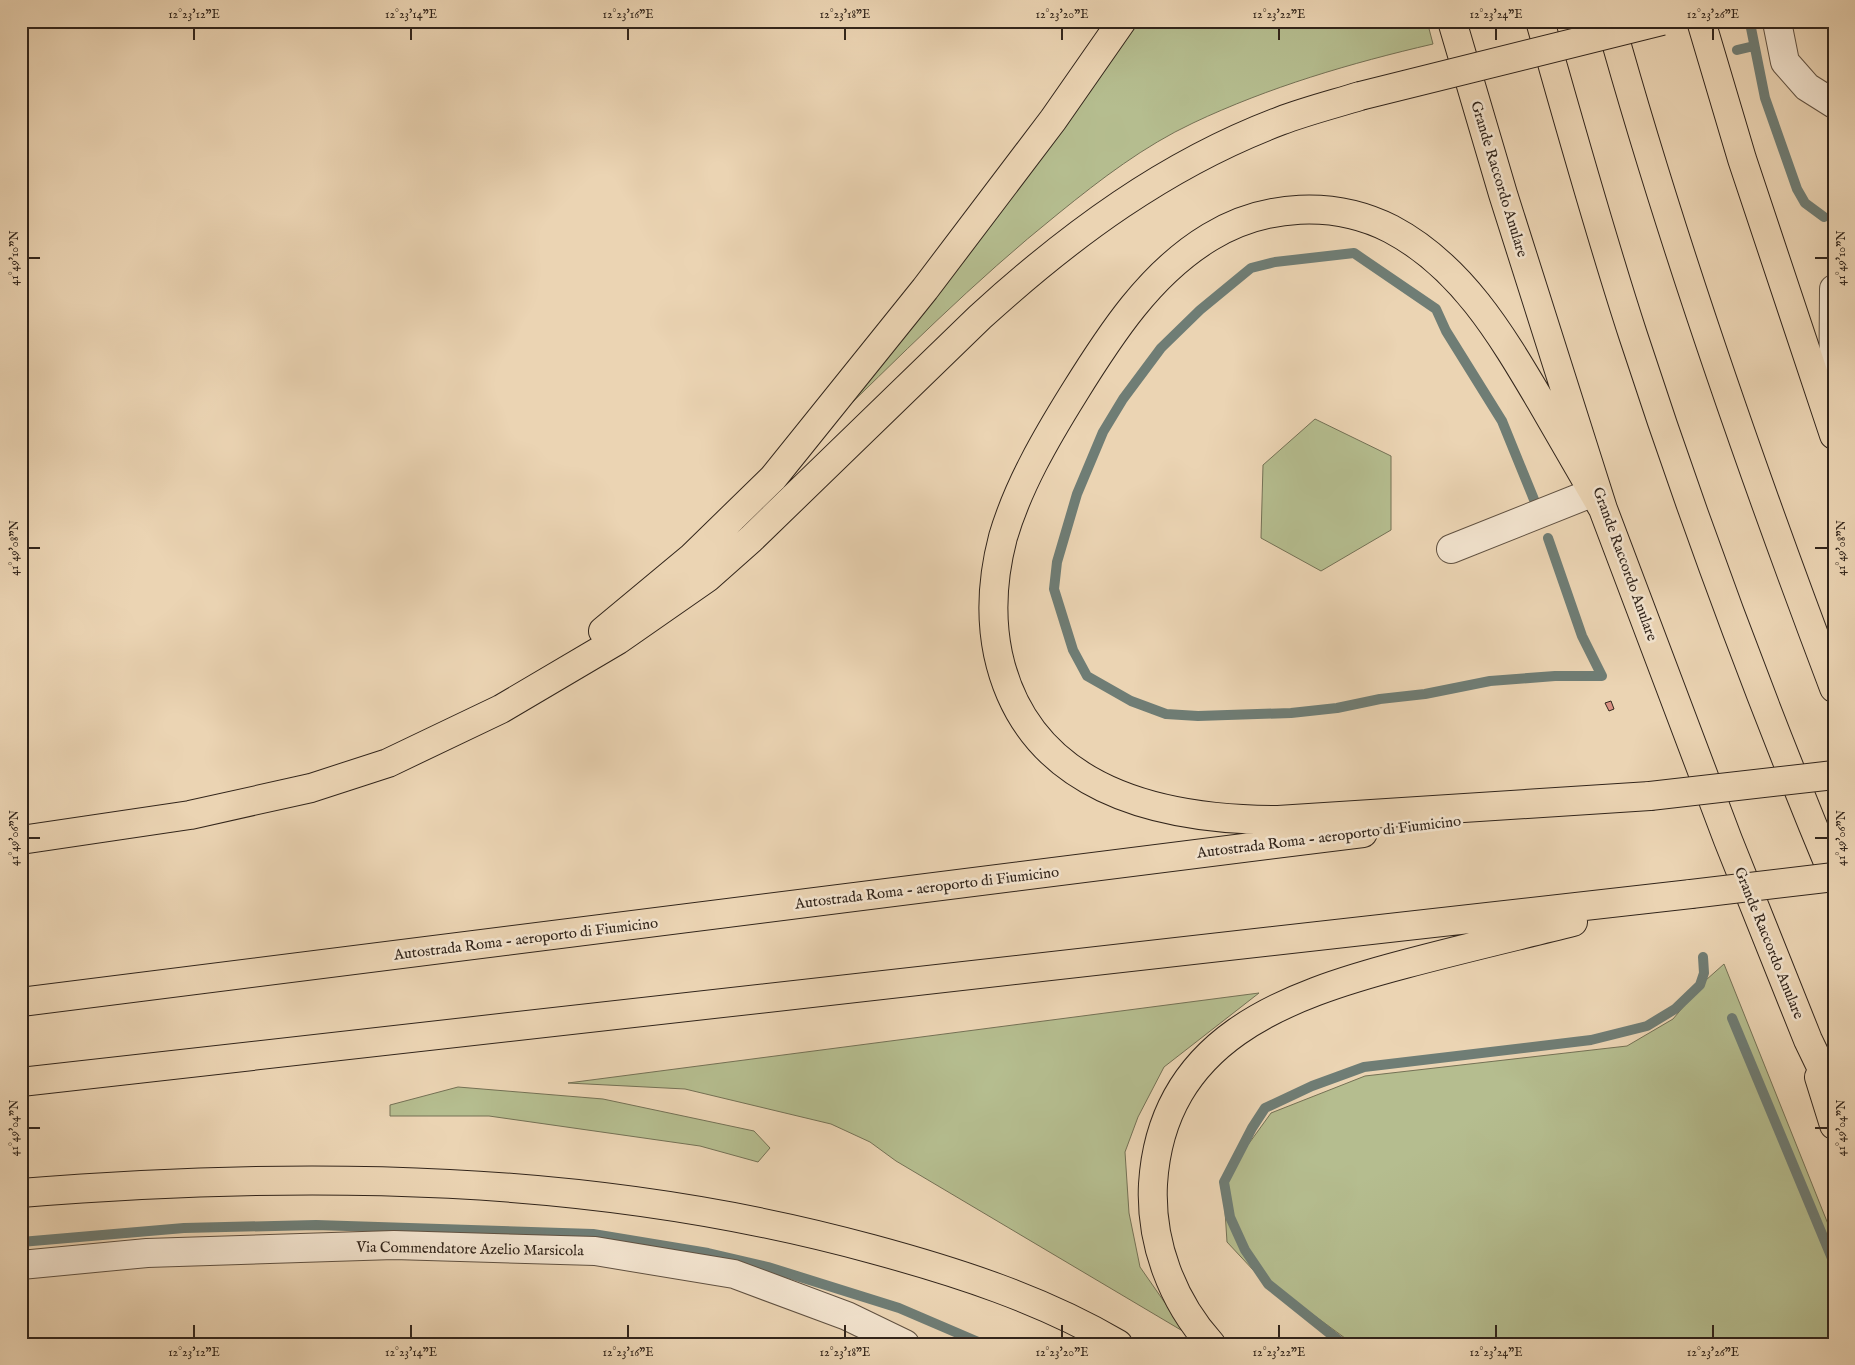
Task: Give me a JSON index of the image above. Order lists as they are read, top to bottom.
{
  "streets": {
    "highway": ["Grande Raccordo Anulare", "Autostrada Roma - aeroporto di Fiumicino"],
    "street": ["Via Commendatore Azelio Marsicola"]
  },
  "coordinates": [
    "12°23'12\"E",
    "12°23'14\"E",
    "12°23'16\"E",
    "12°23'18\"E",
    "12°23'20\"E",
    "12°23'22\"E",
    "12°23'24\"E",
    "12°23'26\"E",
    "41°49'10\"N",
    "41°49'08\"N",
    "41°49'06\"N",
    "41°49'04\"N"
  ]
}
